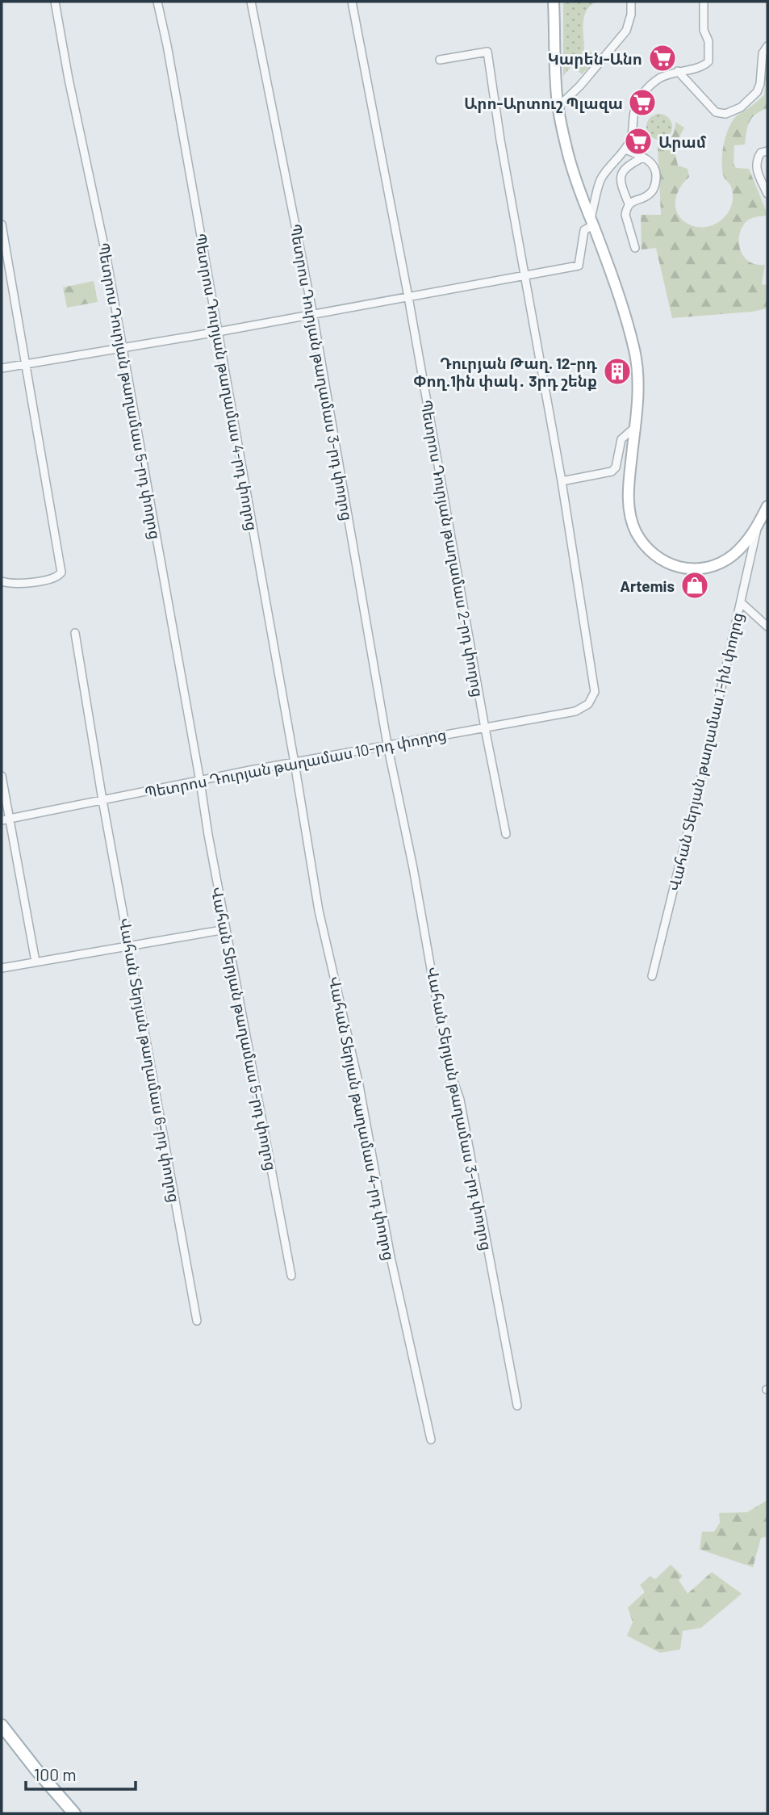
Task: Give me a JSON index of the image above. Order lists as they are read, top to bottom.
{
  "streets": {
    "street": [
      "Պետրոս Դուրյան թաղամաս 3-րդ փողոց",
      "Պետրոս Դուրյան թաղամաս 4-րդ փողոց",
      "Պետրոս Դուրյան թաղամաս 5-րդ փողոց",
      "Պետրոս Դուրյան թաղամաս 2-րդ փողոց",
      "Վահան Տերյան թաղամաս 1-ին փողոց",
      "Պետրոս Դուրյան թաղամաս 10-րդ փողոց",
      "Վահան Տերյան թաղամաս 5-րդ փողոց",
      "Վահան Տերյան թաղամաս 6-րդ փողոց",
      "Վահան Տերյան թաղամաս 3-րդ փողոց",
      "Վահան Տերյան թաղամաս 4-րդ փողոց"
    ]
  },
  "crossings": [
    ["Պետրոս Դուրյան թաղամաս 3-րդ փողոց", "Պետրոս Դուրյան թաղամաս 10-րդ փողոց"],
    ["Պետրոս Դուրյան թաղամաս 3-րդ փողոց", "Վահան Տերյան թաղամաս 3-րդ փողոց"],
    ["Պետրոս Դուրյան թաղամաս 4-րդ փողոց", "Պետրոս Դուրյան թաղամաս 10-րդ փողոց"],
    ["Պետրոս Դուրյան թաղամաս 4-րդ փողոց", "Վահան Տերյան թաղամաս 4-րդ փողոց"],
    ["Պետրոս Դուրյան թաղամաս 5-րդ փողոց", "Պետրոս Դուրյան թաղամաս 10-րդ փողոց"],
    ["Պետրոս Դուրյան թաղամաս 5-րդ փողոց", "Վահան Տերյան թաղամաս 5-րդ փողոց"],
    ["Պետրոս Դուրյան թաղամաս 2-րդ փողոց", "Պետրոս Դուրյան թաղամաս 10-րդ փողոց"],
    ["Պետրոս Դուրյան թաղամաս 10-րդ փողոց", "Վահան Տերյան թաղամաս 5-րդ փողոց"],
    ["Պետրոս Դուրյան թաղամաս 10-րդ փողոց", "Վահան Տերյան թաղամաս 6-րդ փողոց"],
    ["Պետրոս Դուրյան թաղամաս 10-րդ փողոց", "Վահան Տերյան թաղամաս 3-րդ փողոց"],
    ["Պետրոս Դուրյան թաղամաս 10-րդ փողոց", "Վահան Տերյան թաղամաս 4-րդ փողոց"]
  ],
  "places": {
    "supermarket": ["Կարեն-Անո", "Արո-Արտուշ Պլազա", "Արամ"],
    "building": ["Դուրյան Թաղ. 12-րդ Փող.1ին փակ․ 3րդ շենք"],
    "shop": ["Artemis"]
  },
  "scale_bar": "100 m"
}
